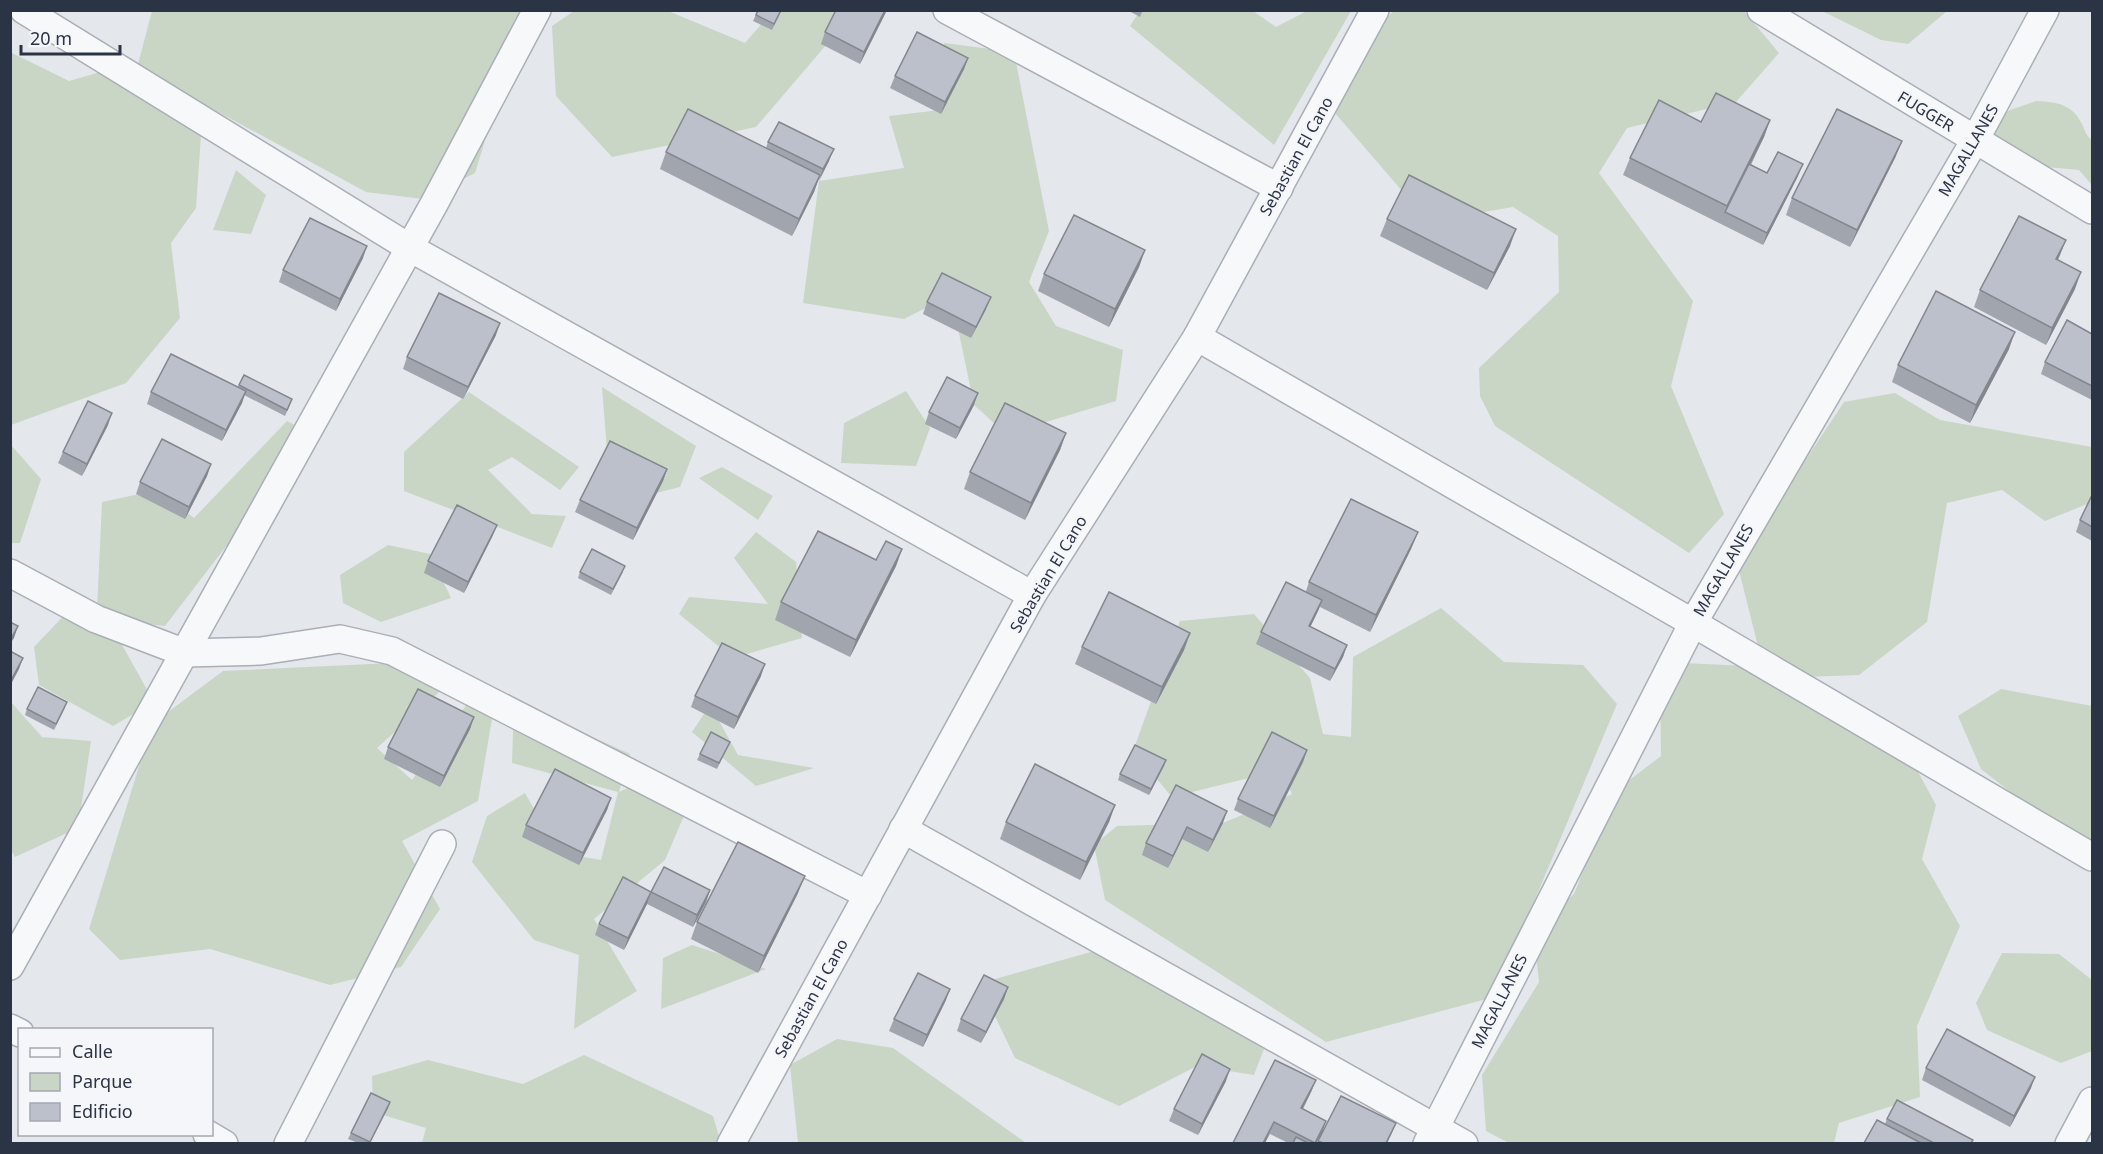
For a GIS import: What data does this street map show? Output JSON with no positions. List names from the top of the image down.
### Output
{
  "streets": {
    "street": ["FUGGER", "MAGALLANES", "Sebastian El Cano"]
  },
  "crossings": [
    ["FUGGER", "MAGALLANES"]
  ],
  "legend": ["Calle", "Parque", "Edificio"],
  "scale_bar": "20 m"
}
